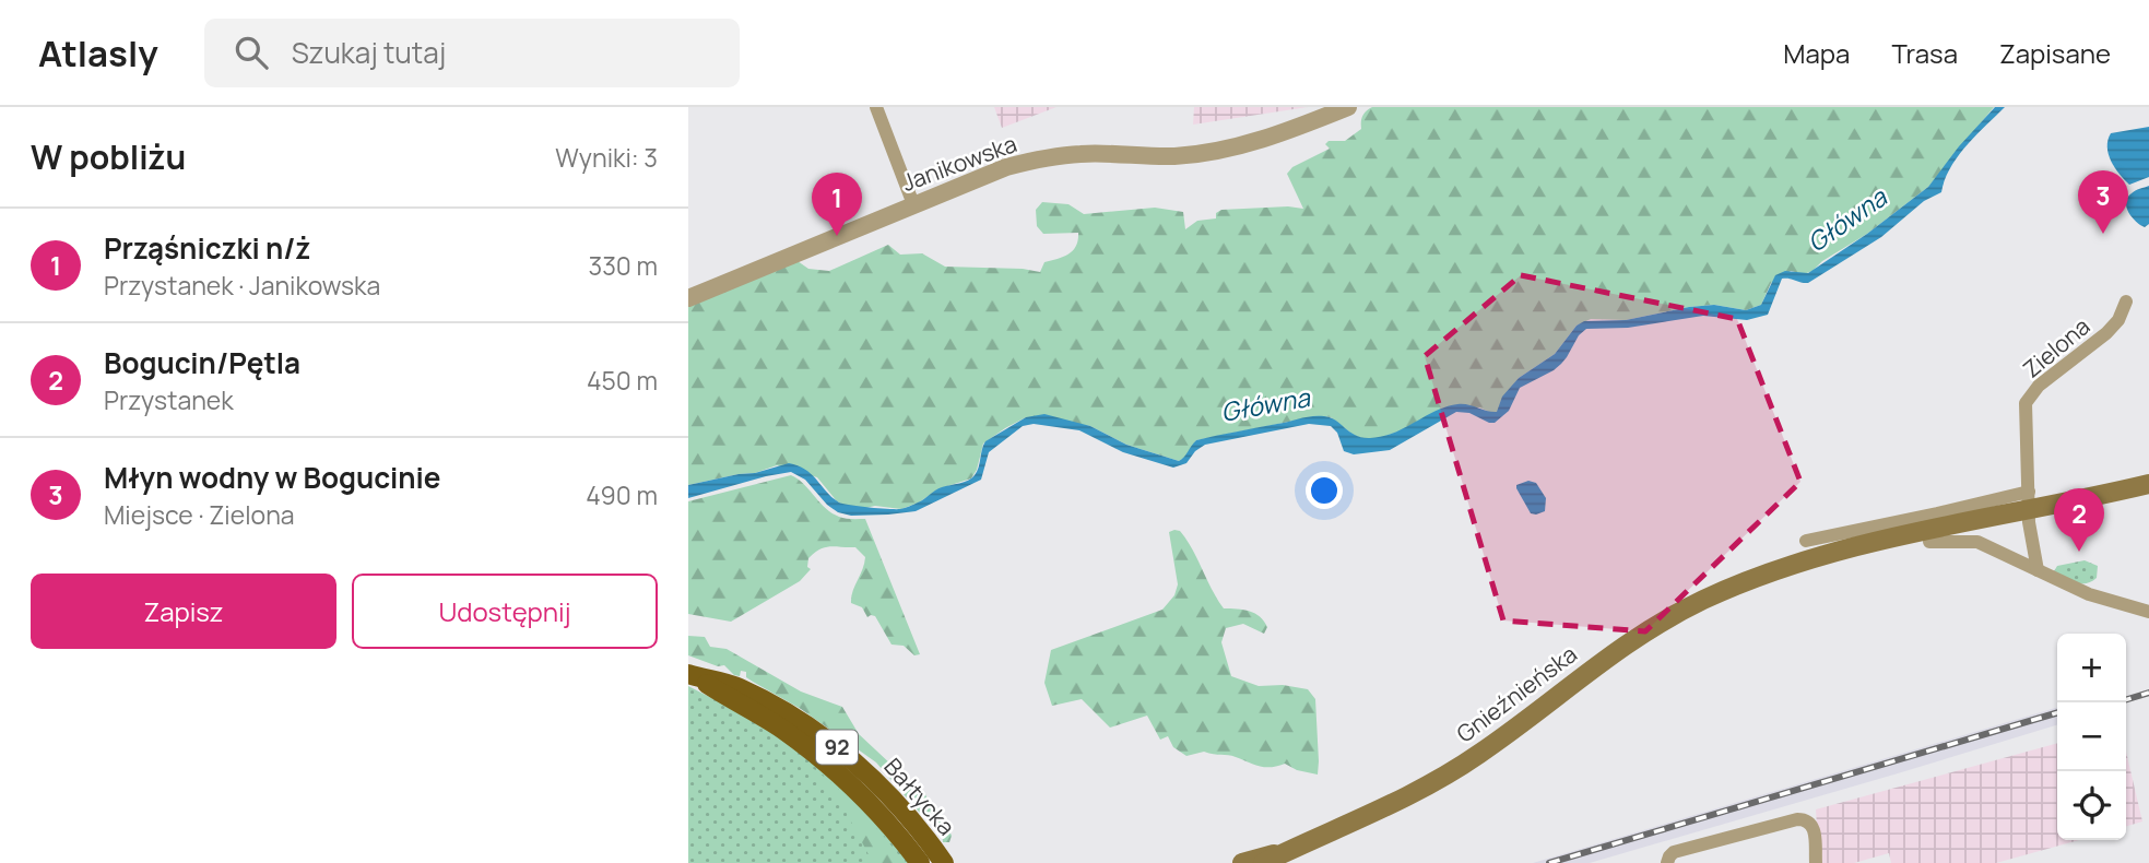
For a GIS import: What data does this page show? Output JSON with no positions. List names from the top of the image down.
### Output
{
  "streets": {
    "main road": ["Gnieźnieńska", "92", "Bałtycka"],
    "street": ["Janikowska", "Zielona"]
  },
  "crossings": [
    ["Zielona", "Gnieźnieńska"]
  ],
  "water": ["Główna"],
  "page": {
    "header": "Atlasly",
    "search": "Szukaj tutaj",
    "nav": ["Mapa", "Trasa", "Zapisane"],
    "heading": ["W pobliżu", "Wyniki: 3"],
    "pins": ["3", "1", "2"],
    "list": [
      {
        "mark": "1",
        "name": "Prząśniczki n/ż",
        "note": "Przystanek · Janikowska",
        "value": "330 m"
      },
      {
        "mark": "2",
        "name": "Bogucin/Pętla",
        "note": "Przystanek",
        "value": "450 m"
      },
      {
        "mark": "3",
        "name": "Młyn wodny w Bogucinie",
        "note": "Miejsce · Zielona",
        "value": "490 m"
      }
    ],
    "buttons": ["Zapisz", "Udostępnij"],
    "map_buttons": ["+", "−"]
  }
}
